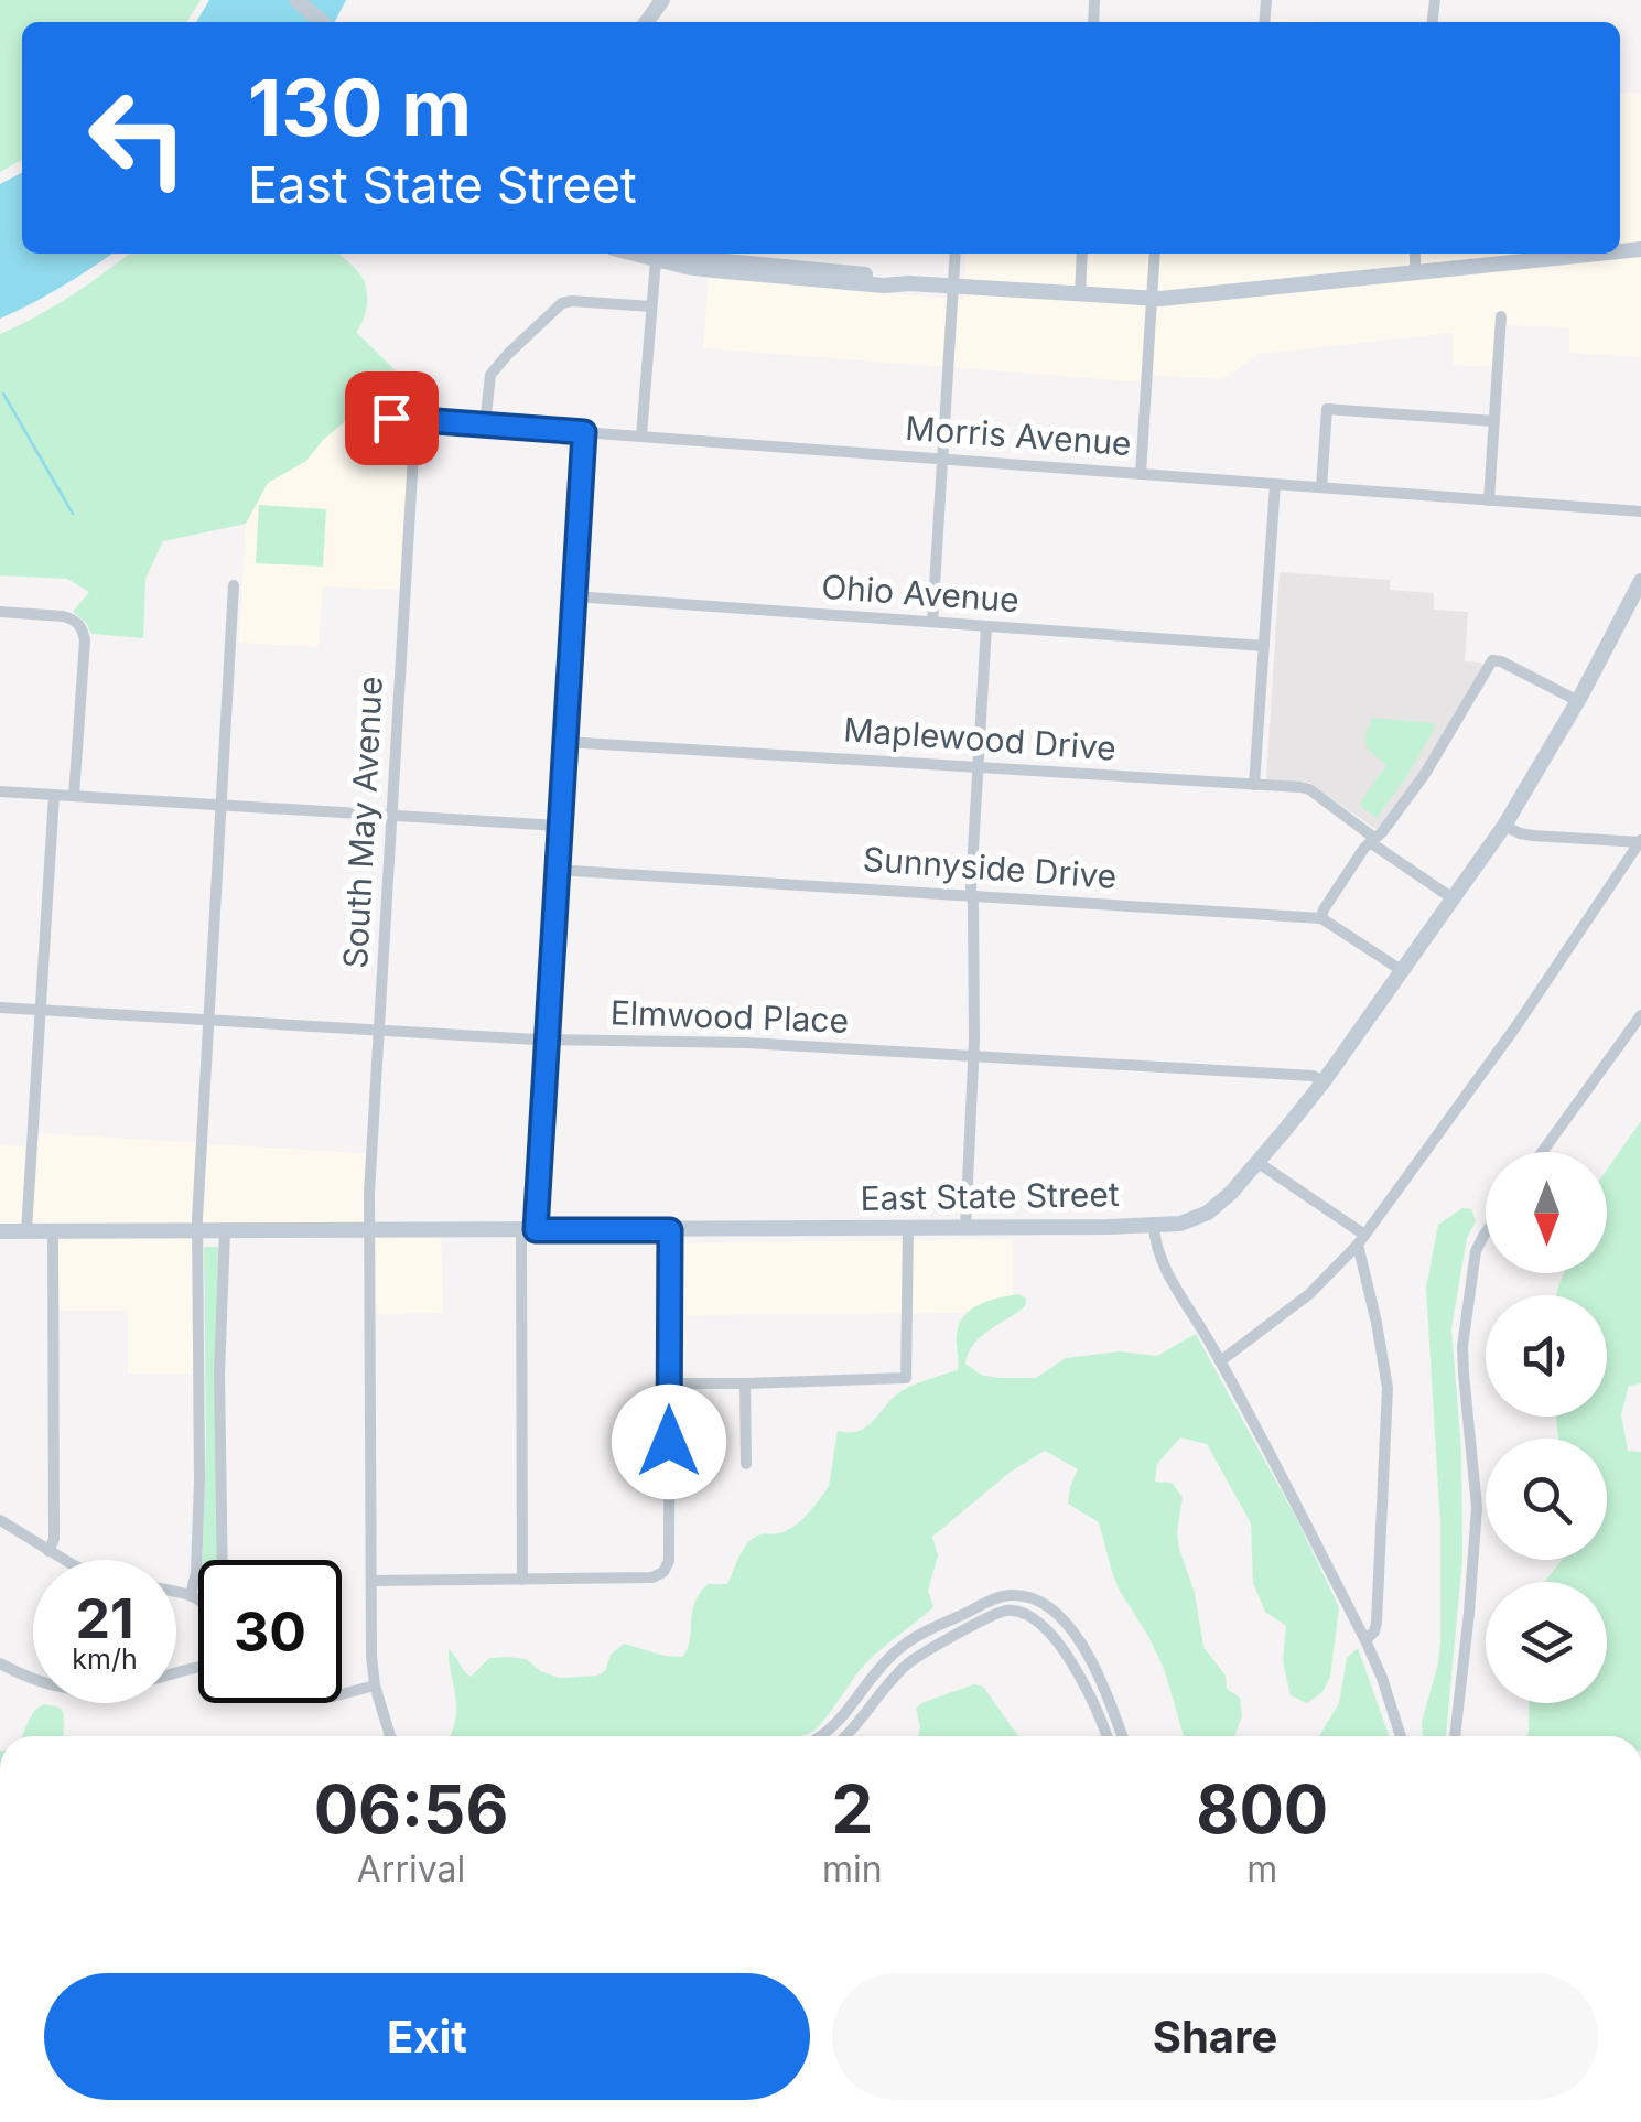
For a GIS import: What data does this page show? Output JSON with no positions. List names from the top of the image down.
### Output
{
  "streets": {
    "main road": ["East State Street"],
    "street": [
      "Morris Avenue",
      "Ohio Avenue",
      "Maplewood Drive",
      "South May Avenue",
      "Sunnyside Drive",
      "Elmwood Place"
    ]
  },
  "crossings": [
    ["Morris Avenue", "South May Avenue"],
    ["Maplewood Drive", "East State Street"],
    ["South May Avenue", "Elmwood Place"],
    ["South May Avenue", "East State Street"],
    ["Sunnyside Drive", "East State Street"],
    ["Elmwood Place", "East State Street"]
  ],
  "north": "bottom",
  "page": {
    "turn": ["130 m", "East State Street"],
    "speed": "21 km/h",
    "limit": "30",
    "eta": [
      "06:56",
      "Arrival",
      "2",
      "min",
      "800",
      "m"
    ],
    "buttons": ["Exit", "Share"]
  }
}
